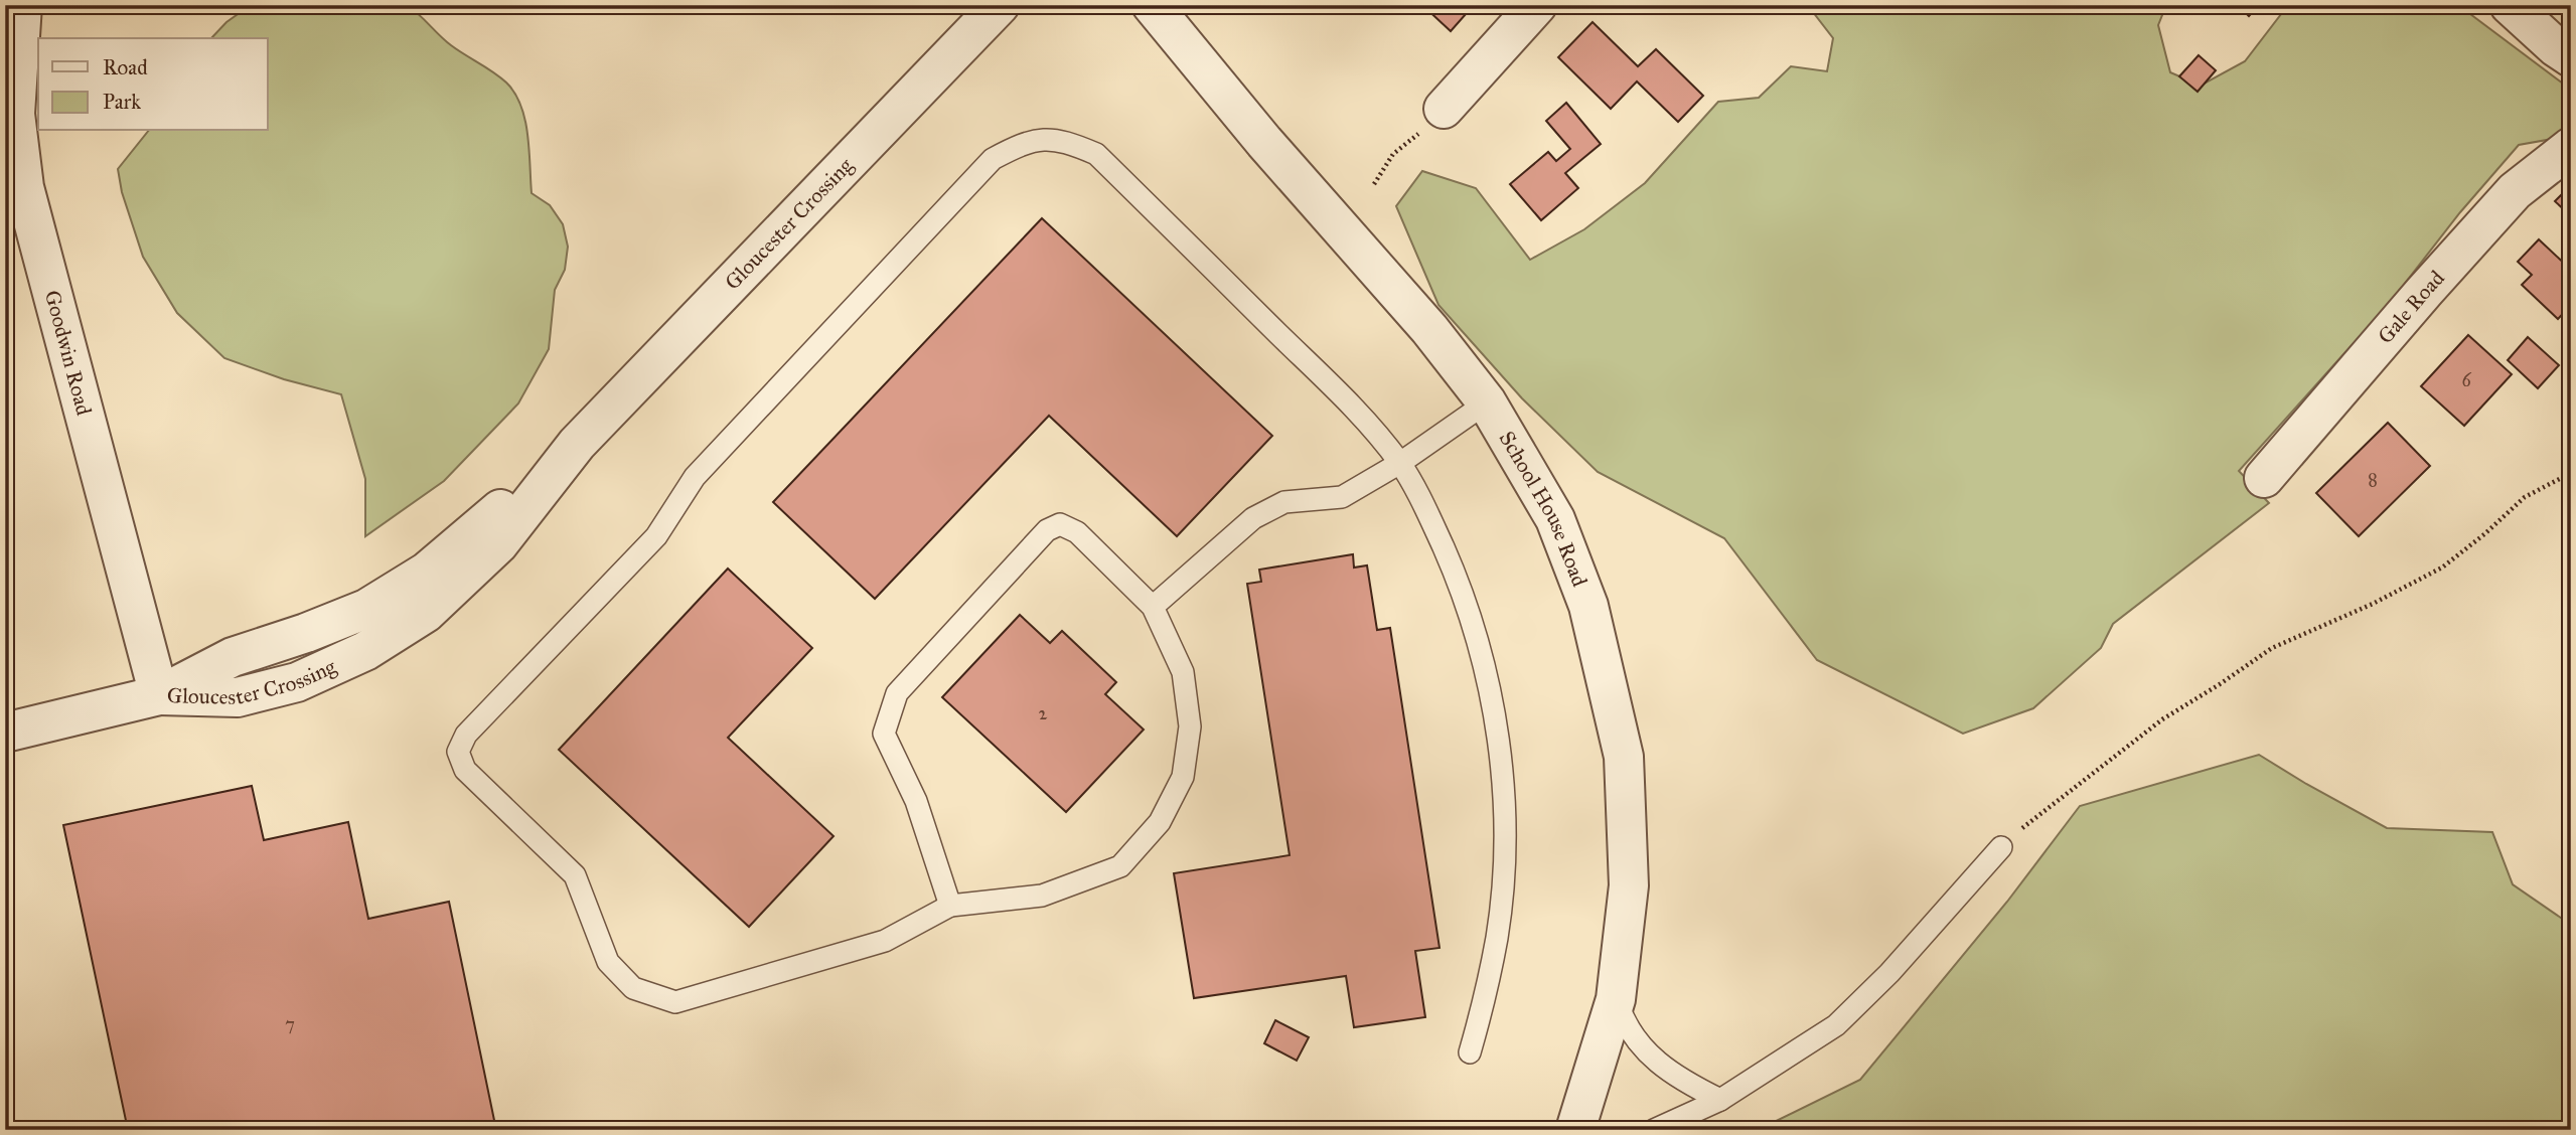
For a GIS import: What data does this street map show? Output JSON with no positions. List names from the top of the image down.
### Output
{
  "streets": {
    "street": [
      "Gloucester Crossing",
      "Gale Road",
      "Goodwin Road",
      "School House Road"
    ]
  },
  "crossings": [
    ["Gloucester Crossing", "Goodwin Road"]
  ],
  "house_numbers": [
    "6",
    "8",
    "2",
    "7"
  ],
  "legend": ["Road", "Park"]
}
